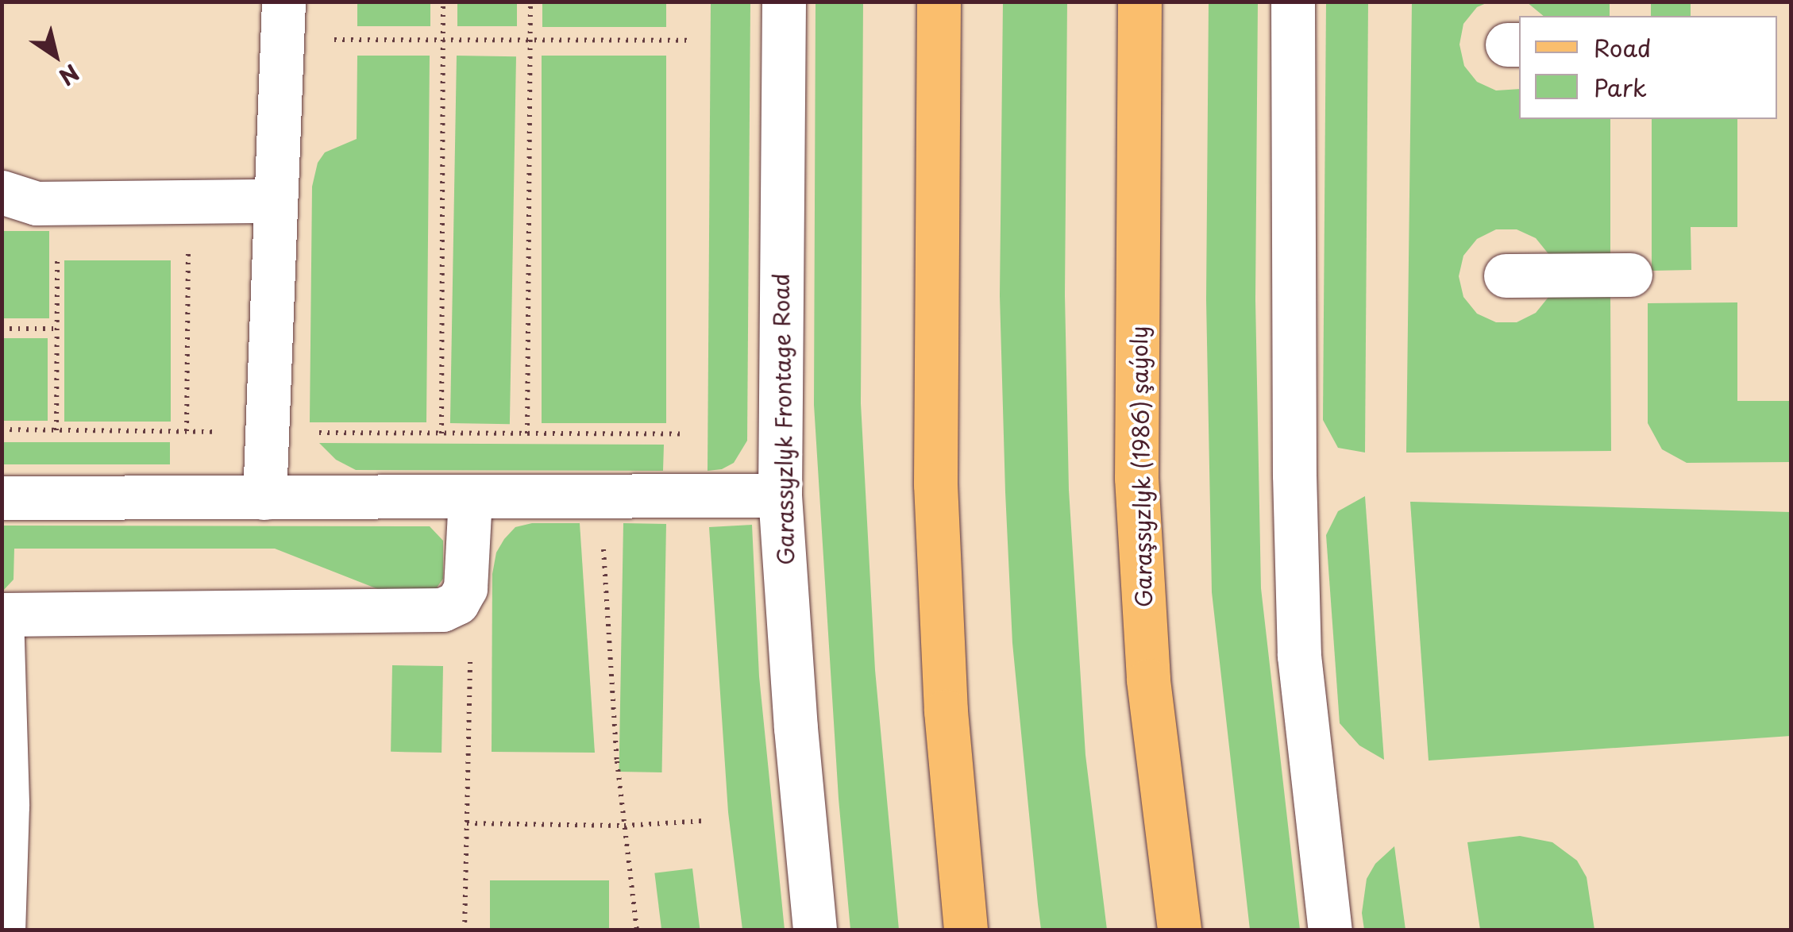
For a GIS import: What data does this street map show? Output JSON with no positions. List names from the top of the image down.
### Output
{
  "streets": {
    "main road": ["Garaşsyzlyk (1986) şaýoly"],
    "street": ["Garassyzlyk Frontage Road"]
  },
  "legend": ["Road", "Park"],
  "north": "bottom right"
}
